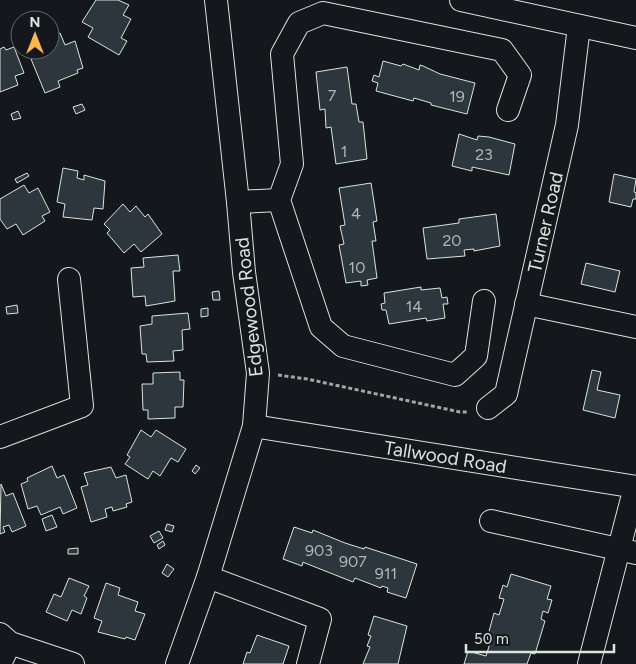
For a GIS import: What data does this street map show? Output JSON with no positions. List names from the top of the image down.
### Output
{
  "streets": {
    "street": ["Turner Road", "Edgewood Road", "Tallwood Road"]
  },
  "crossings": [
    ["Edgewood Road", "Tallwood Road"]
  ],
  "house_numbers": [
    "7",
    "19",
    "1",
    "23",
    "4",
    "20",
    "10",
    "14",
    "903",
    "907",
    "911"
  ],
  "scale_bar": "50 m",
  "north": "top"
}
